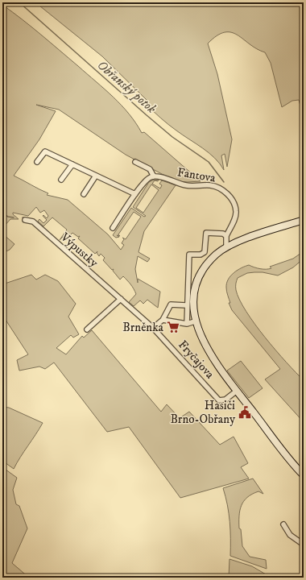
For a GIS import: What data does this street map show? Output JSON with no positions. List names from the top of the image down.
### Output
{
  "streets": {
    "main road": ["Fryčajova"],
    "street": ["Fantova", "Výpustky"]
  },
  "crossings": [
    ["Fantova", "Fryčajova"],
    ["Výpustky", "Fryčajova"]
  ],
  "water": ["Obřanský potok"],
  "places": {
    "supermarket": ["Brněnka"],
    "public building": ["Hasiči Brno-Obřany"]
  }
}
